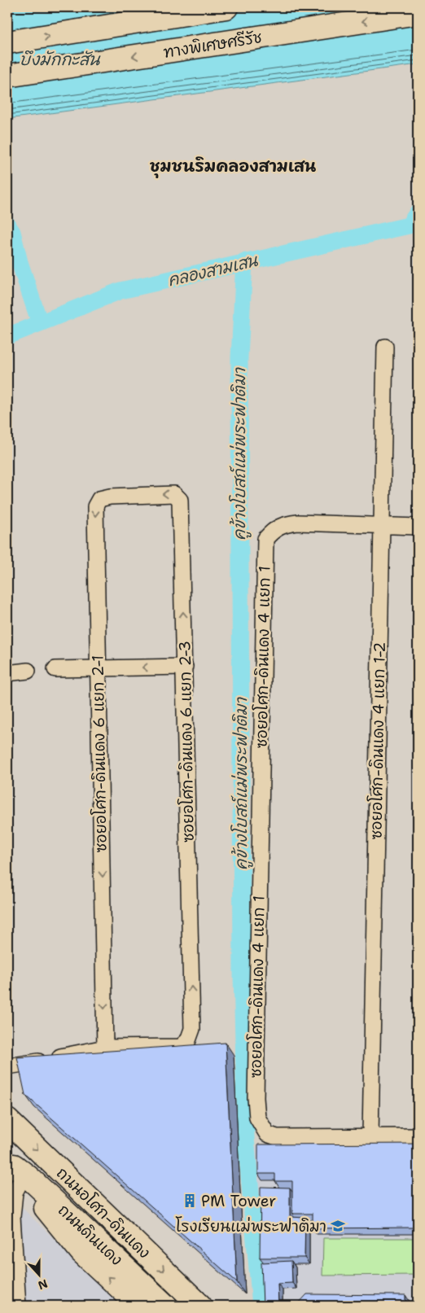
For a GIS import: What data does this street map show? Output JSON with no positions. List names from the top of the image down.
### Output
{
  "streets": {
    "main road": ["ทางพิเศษศรีรัช", "ถนนอโศก-ดินแดง", "ถนนดินแดง"],
    "street": [
      "ซอยอโศก-ดินแดง 4 แยก 1",
      "ซอยอโศก-ดินแดง 4 แยก 1-2",
      "ซอยอโศก-ดินแดง 6 แยก 2-3",
      "ซอยอโศก-ดินแดง 6 แยก 2-1"
    ]
  },
  "crossings": [
    ["ซอยอโศก-ดินแดง 4 แยก 1", "ซอยอโศก-ดินแดง 4 แยก 1-2"],
    ["ซอยอโศก-ดินแดง 6 แยก 2-3", "ซอยอโศก-ดินแดง 6 แยก 2-1"]
  ],
  "one_way": ["ซอยอโศก-ดินแดง 6 แยก 2-3", "ซอยอโศก-ดินแดง 6 แยก 2-1"],
  "districts": ["ชุมชนริมคลองสามเสน"],
  "water": ["บึงมักกะสัน", "คลองสามเสน", "คูข้างโบสถ์แม่พระฟาติมา"],
  "places": {
    "building": ["PM Tower"],
    "school or university": ["โรงเรียนแม่พระฟาติมา"]
  },
  "north": "bottom"
}
